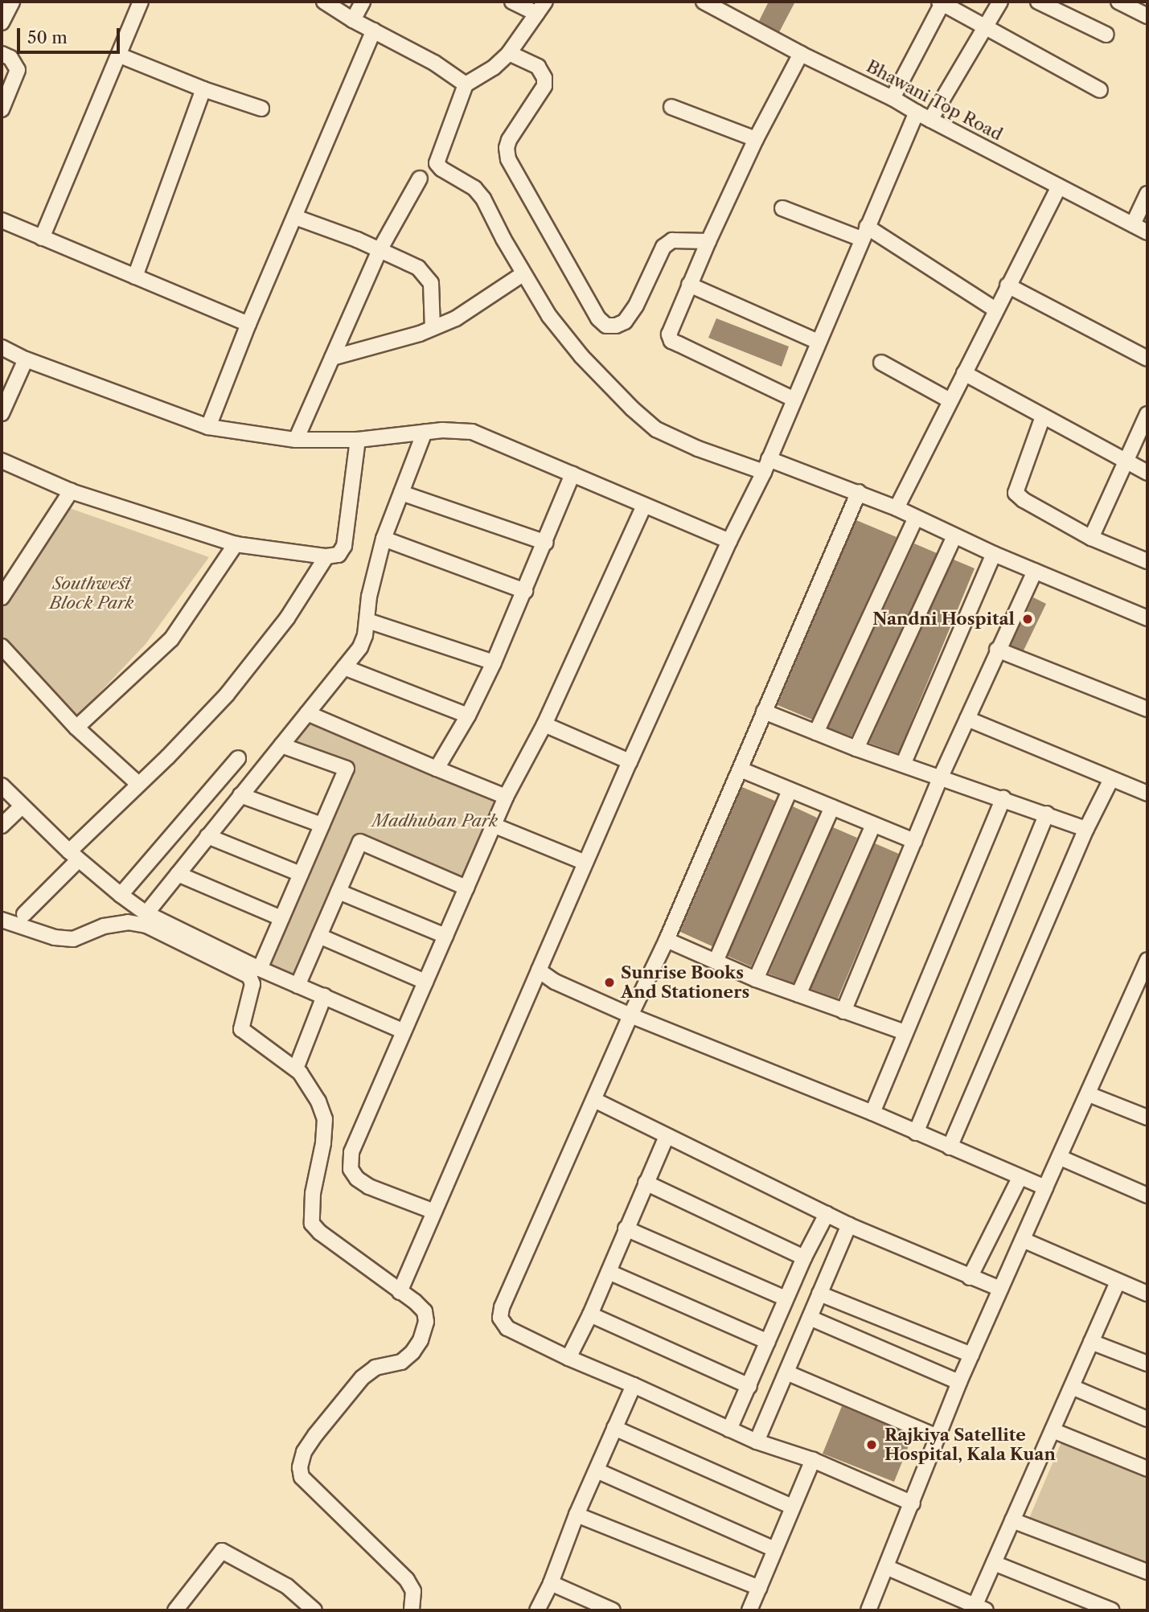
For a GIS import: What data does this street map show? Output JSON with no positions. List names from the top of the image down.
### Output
{
  "streets": {
    "street": ["Bhawani Top Road"]
  },
  "parks": ["Southwest Block Park", "Madhuban Park"],
  "places": ["Nandni Hospital", "Sunrise Books And Stationers", "Rajkiya Satellite Hospital, Kala Kuan"],
  "scale_bar": "50 m"
}
